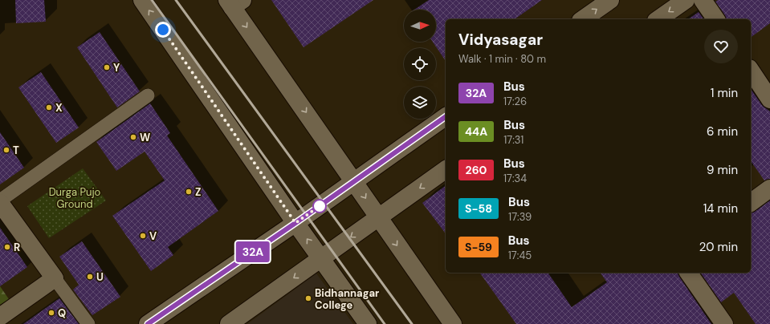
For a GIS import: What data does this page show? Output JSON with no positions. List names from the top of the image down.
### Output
{
  "parks": ["Durga Pujo Ground"],
  "places": [
    "Y",
    "X",
    "W",
    "T",
    "Z",
    "V",
    "R",
    "U",
    "Bidhannagar College",
    "Q"
  ],
  "lines": ["bus line 32A"],
  "north": "right",
  "page": {
    "on_map": "32A",
    "heading": ["Vidyasagar", "Walk · 1 min · 80 m"],
    "list": [
      {
        "mark": "32A",
        "name": "Bus",
        "note": "17:26",
        "value": "1 min"
      },
      {
        "mark": "44A",
        "name": "Bus",
        "note": "17:31",
        "value": "6 min"
      },
      {
        "mark": "260",
        "name": "Bus",
        "note": "17:34",
        "value": "9 min"
      },
      {
        "mark": "S-58",
        "name": "Bus",
        "note": "17:39",
        "value": "14 min"
      },
      {
        "mark": "S-59",
        "name": "Bus",
        "note": "17:45",
        "value": "20 min"
      }
    ]
  }
}
